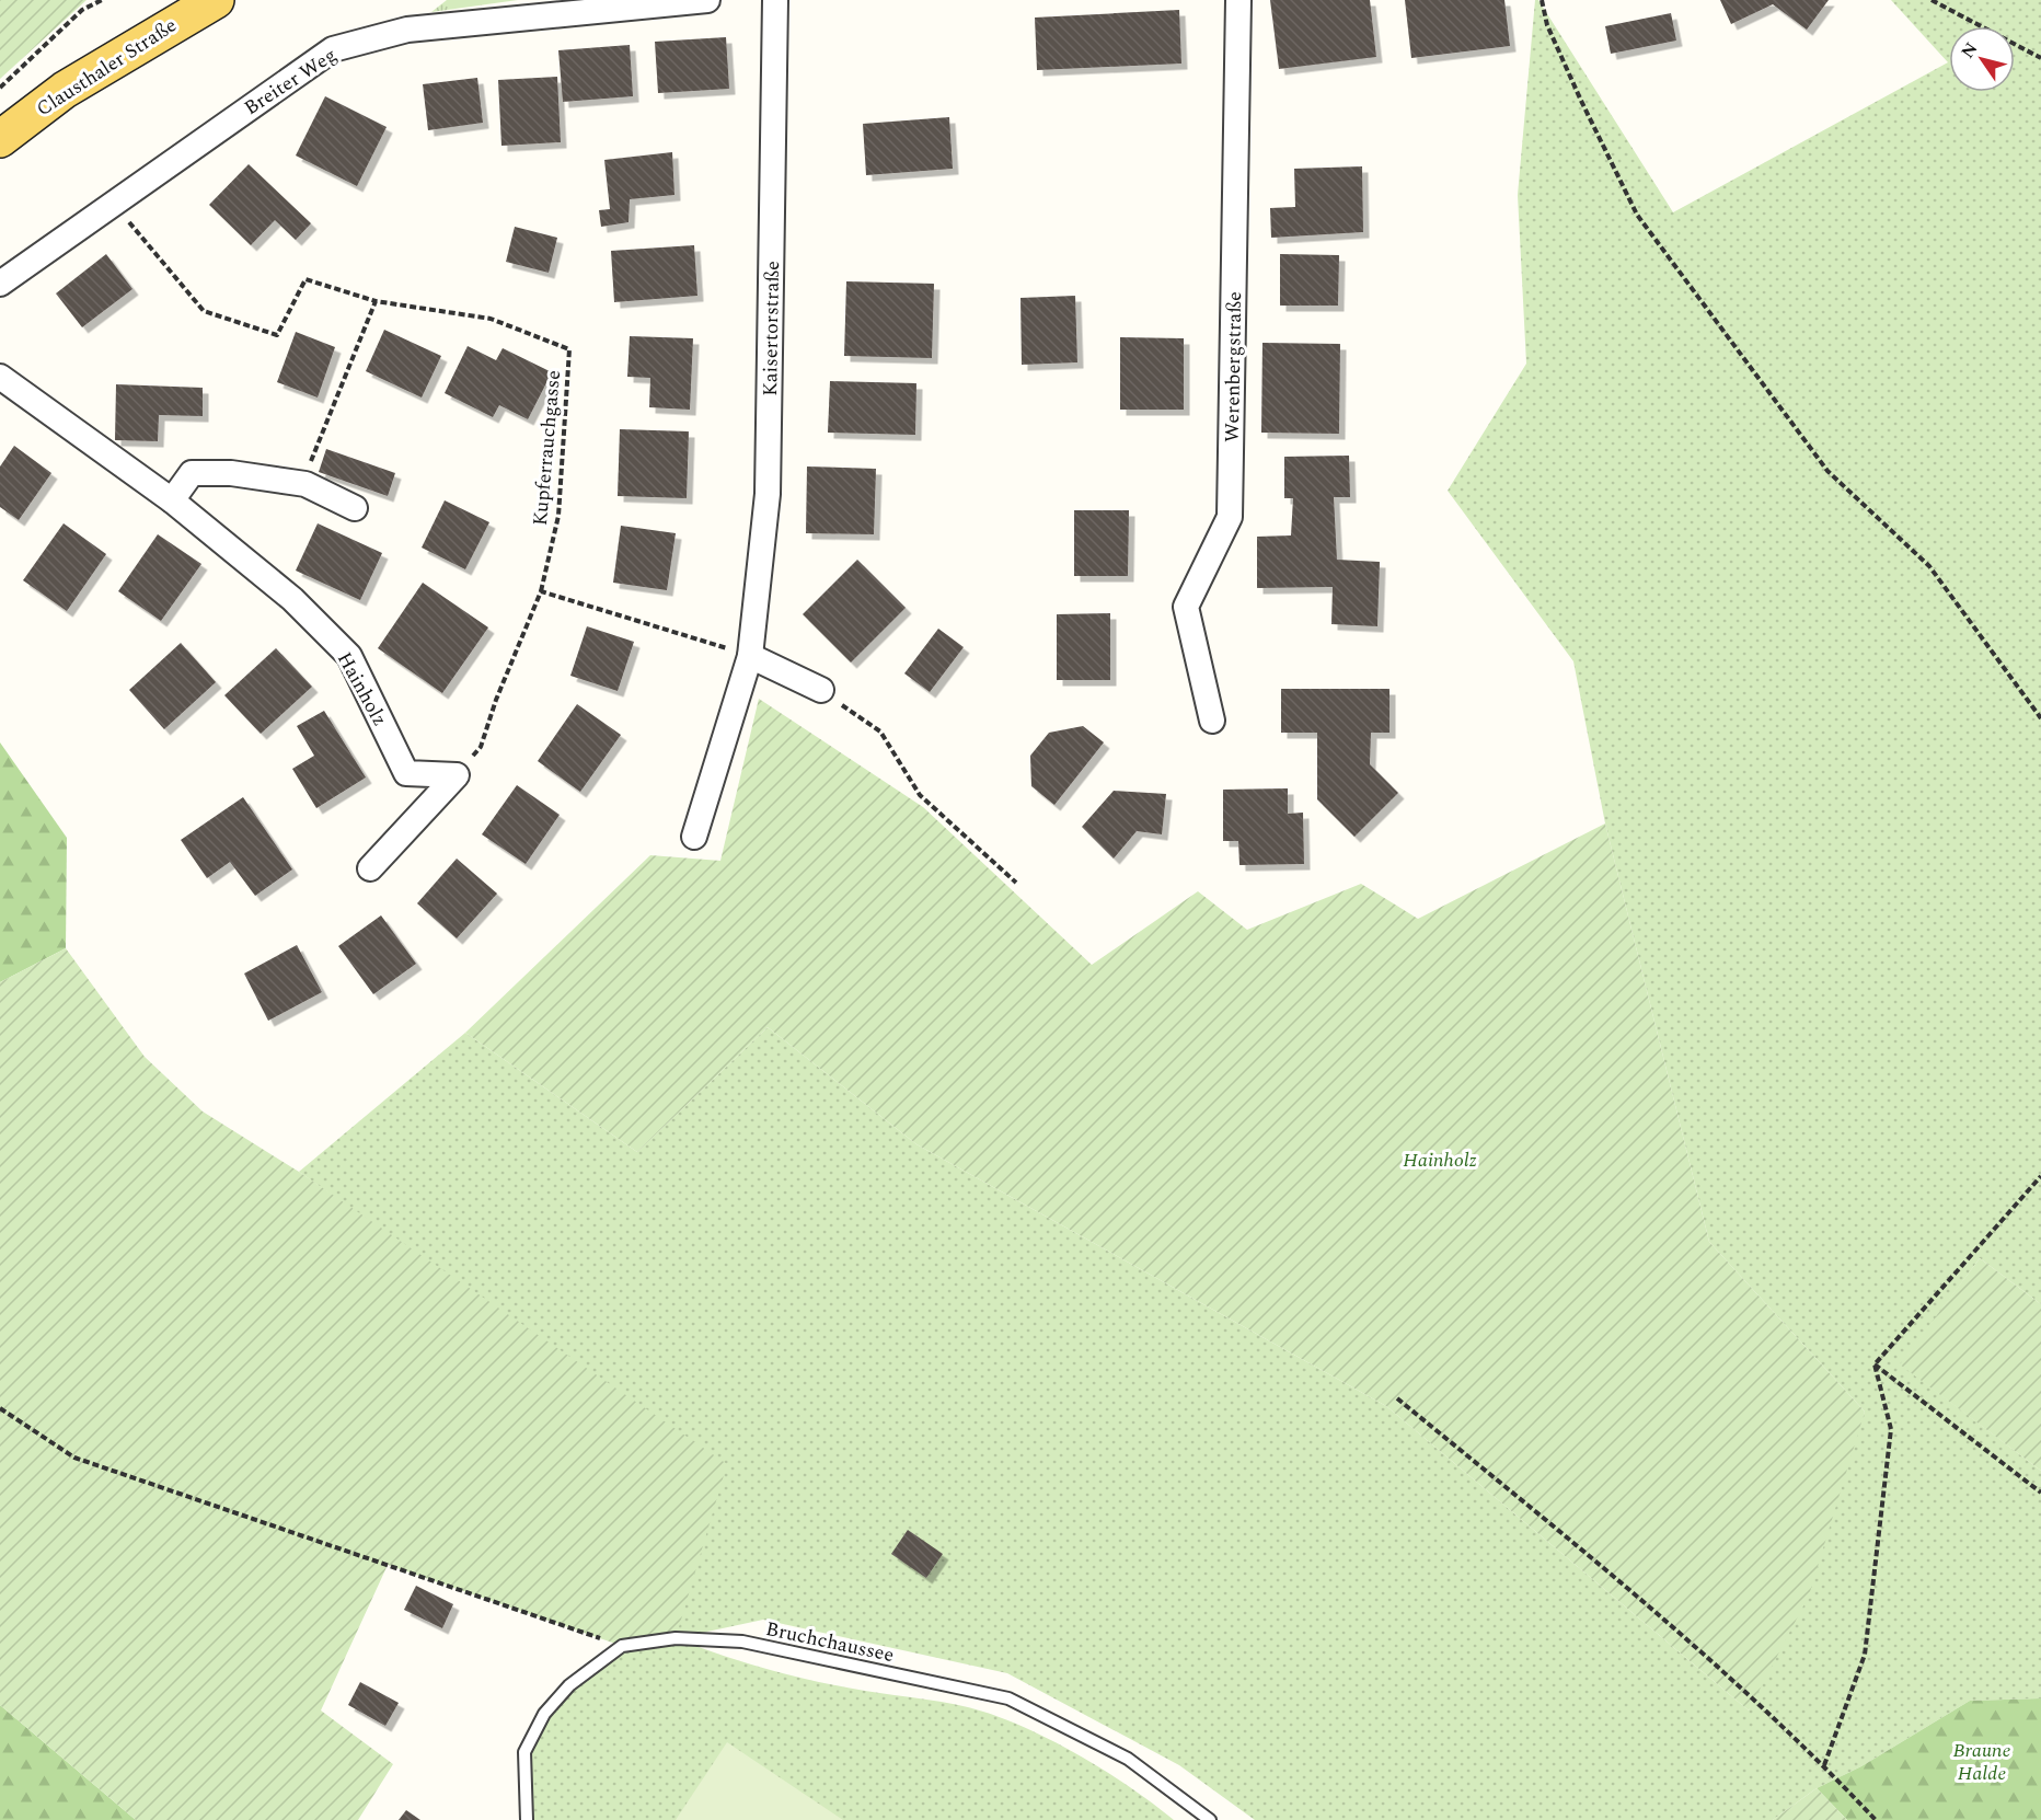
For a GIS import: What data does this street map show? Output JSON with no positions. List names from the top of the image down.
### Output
{
  "streets": {
    "main road": ["Clausthaler Straße"],
    "street": [
      "Breiter Weg",
      "Kaisertorstraße",
      "Werenbergstraße",
      "Hainholz"
    ],
    "lane": ["Bruchchaussee"],
    "path": ["Kupferrauchgasse"]
  },
  "crossings": [
    ["Breiter Weg", "Kupferrauchgasse"]
  ],
  "parks": ["Hainholz", "Braune Halde"],
  "north": "top left"
}
